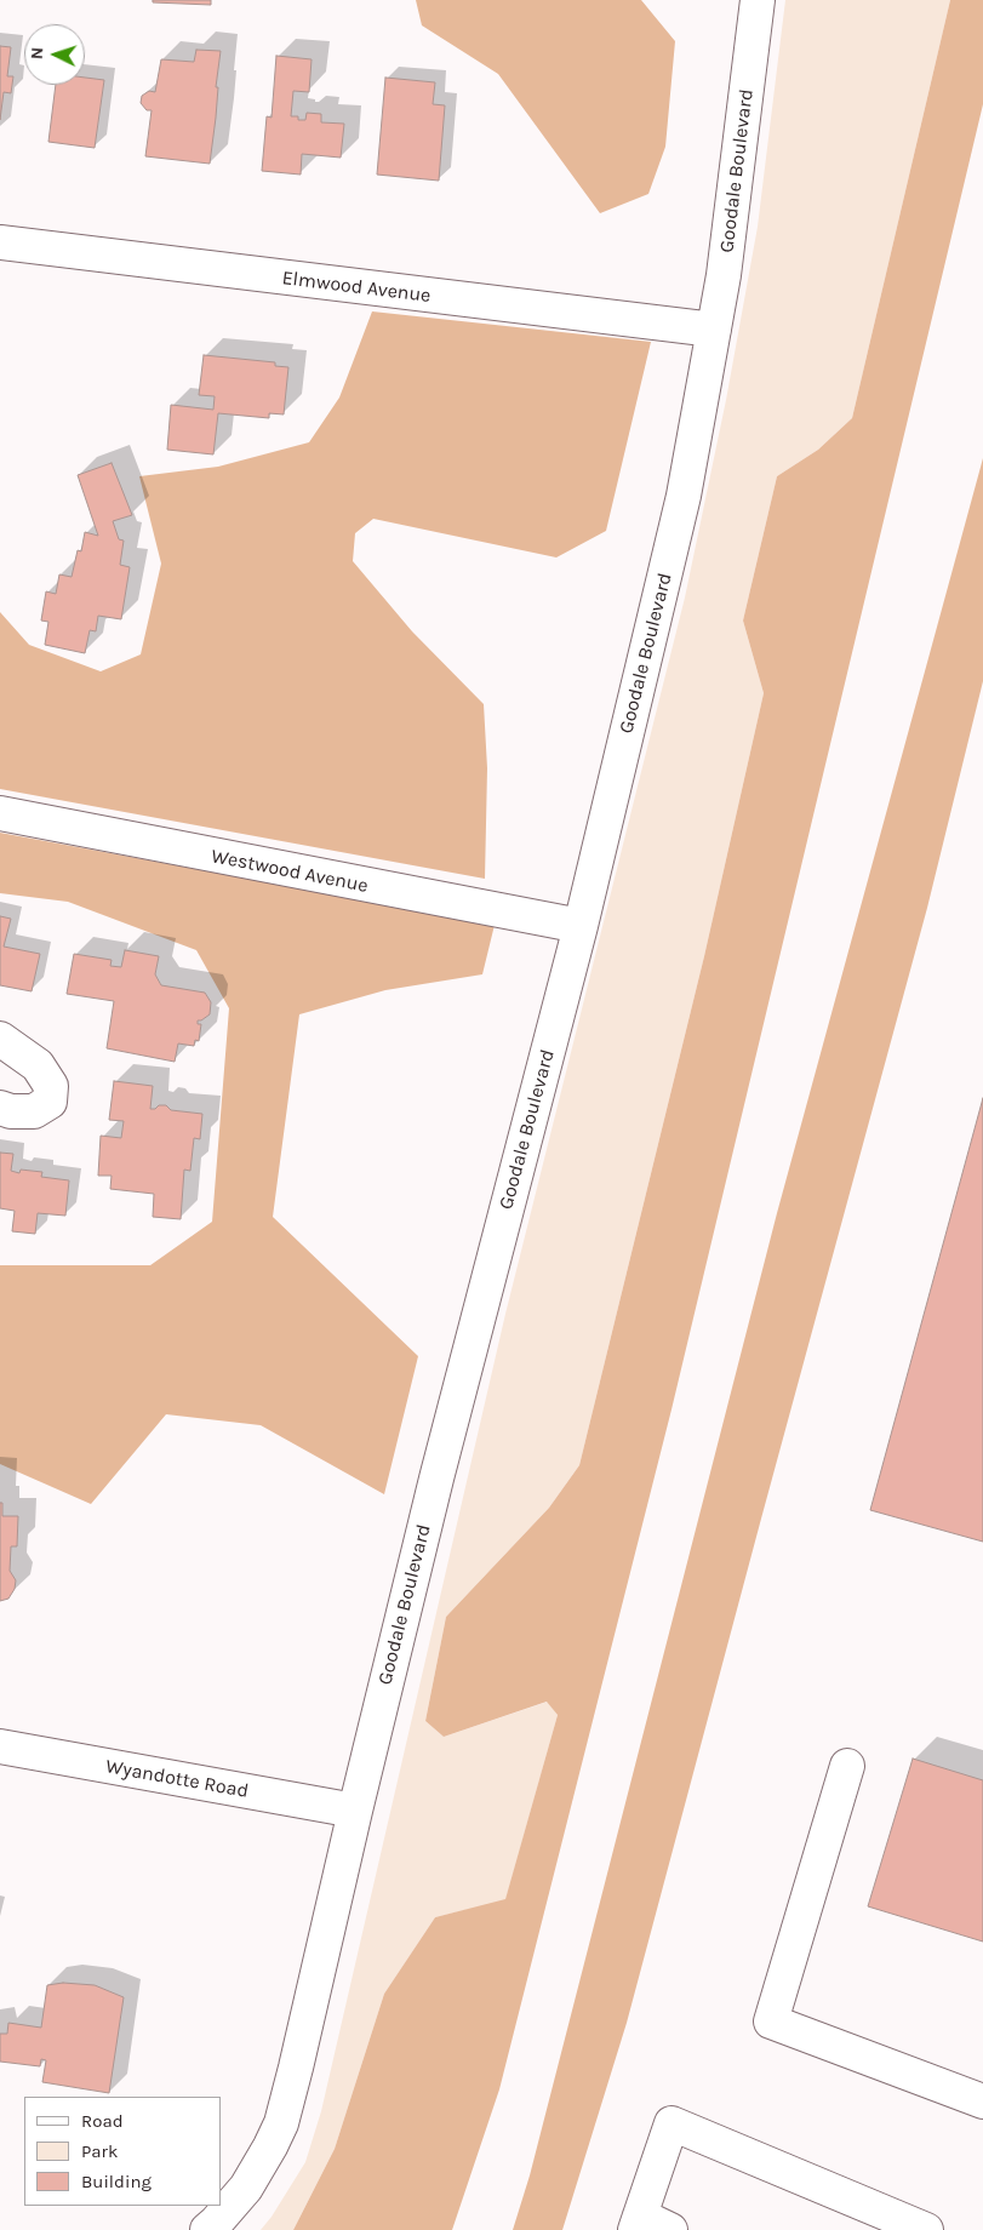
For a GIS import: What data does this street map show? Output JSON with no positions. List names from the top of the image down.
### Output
{
  "streets": {
    "street": [
      "Goodale Boulevard",
      "Elmwood Avenue",
      "Westwood Avenue",
      "Wyandotte Road"
    ]
  },
  "crossings": [
    ["Goodale Boulevard", "Elmwood Avenue"],
    ["Goodale Boulevard", "Westwood Avenue"],
    ["Goodale Boulevard", "Wyandotte Road"]
  ],
  "legend": ["Road", "Park", "Building"],
  "north": "left"
}
